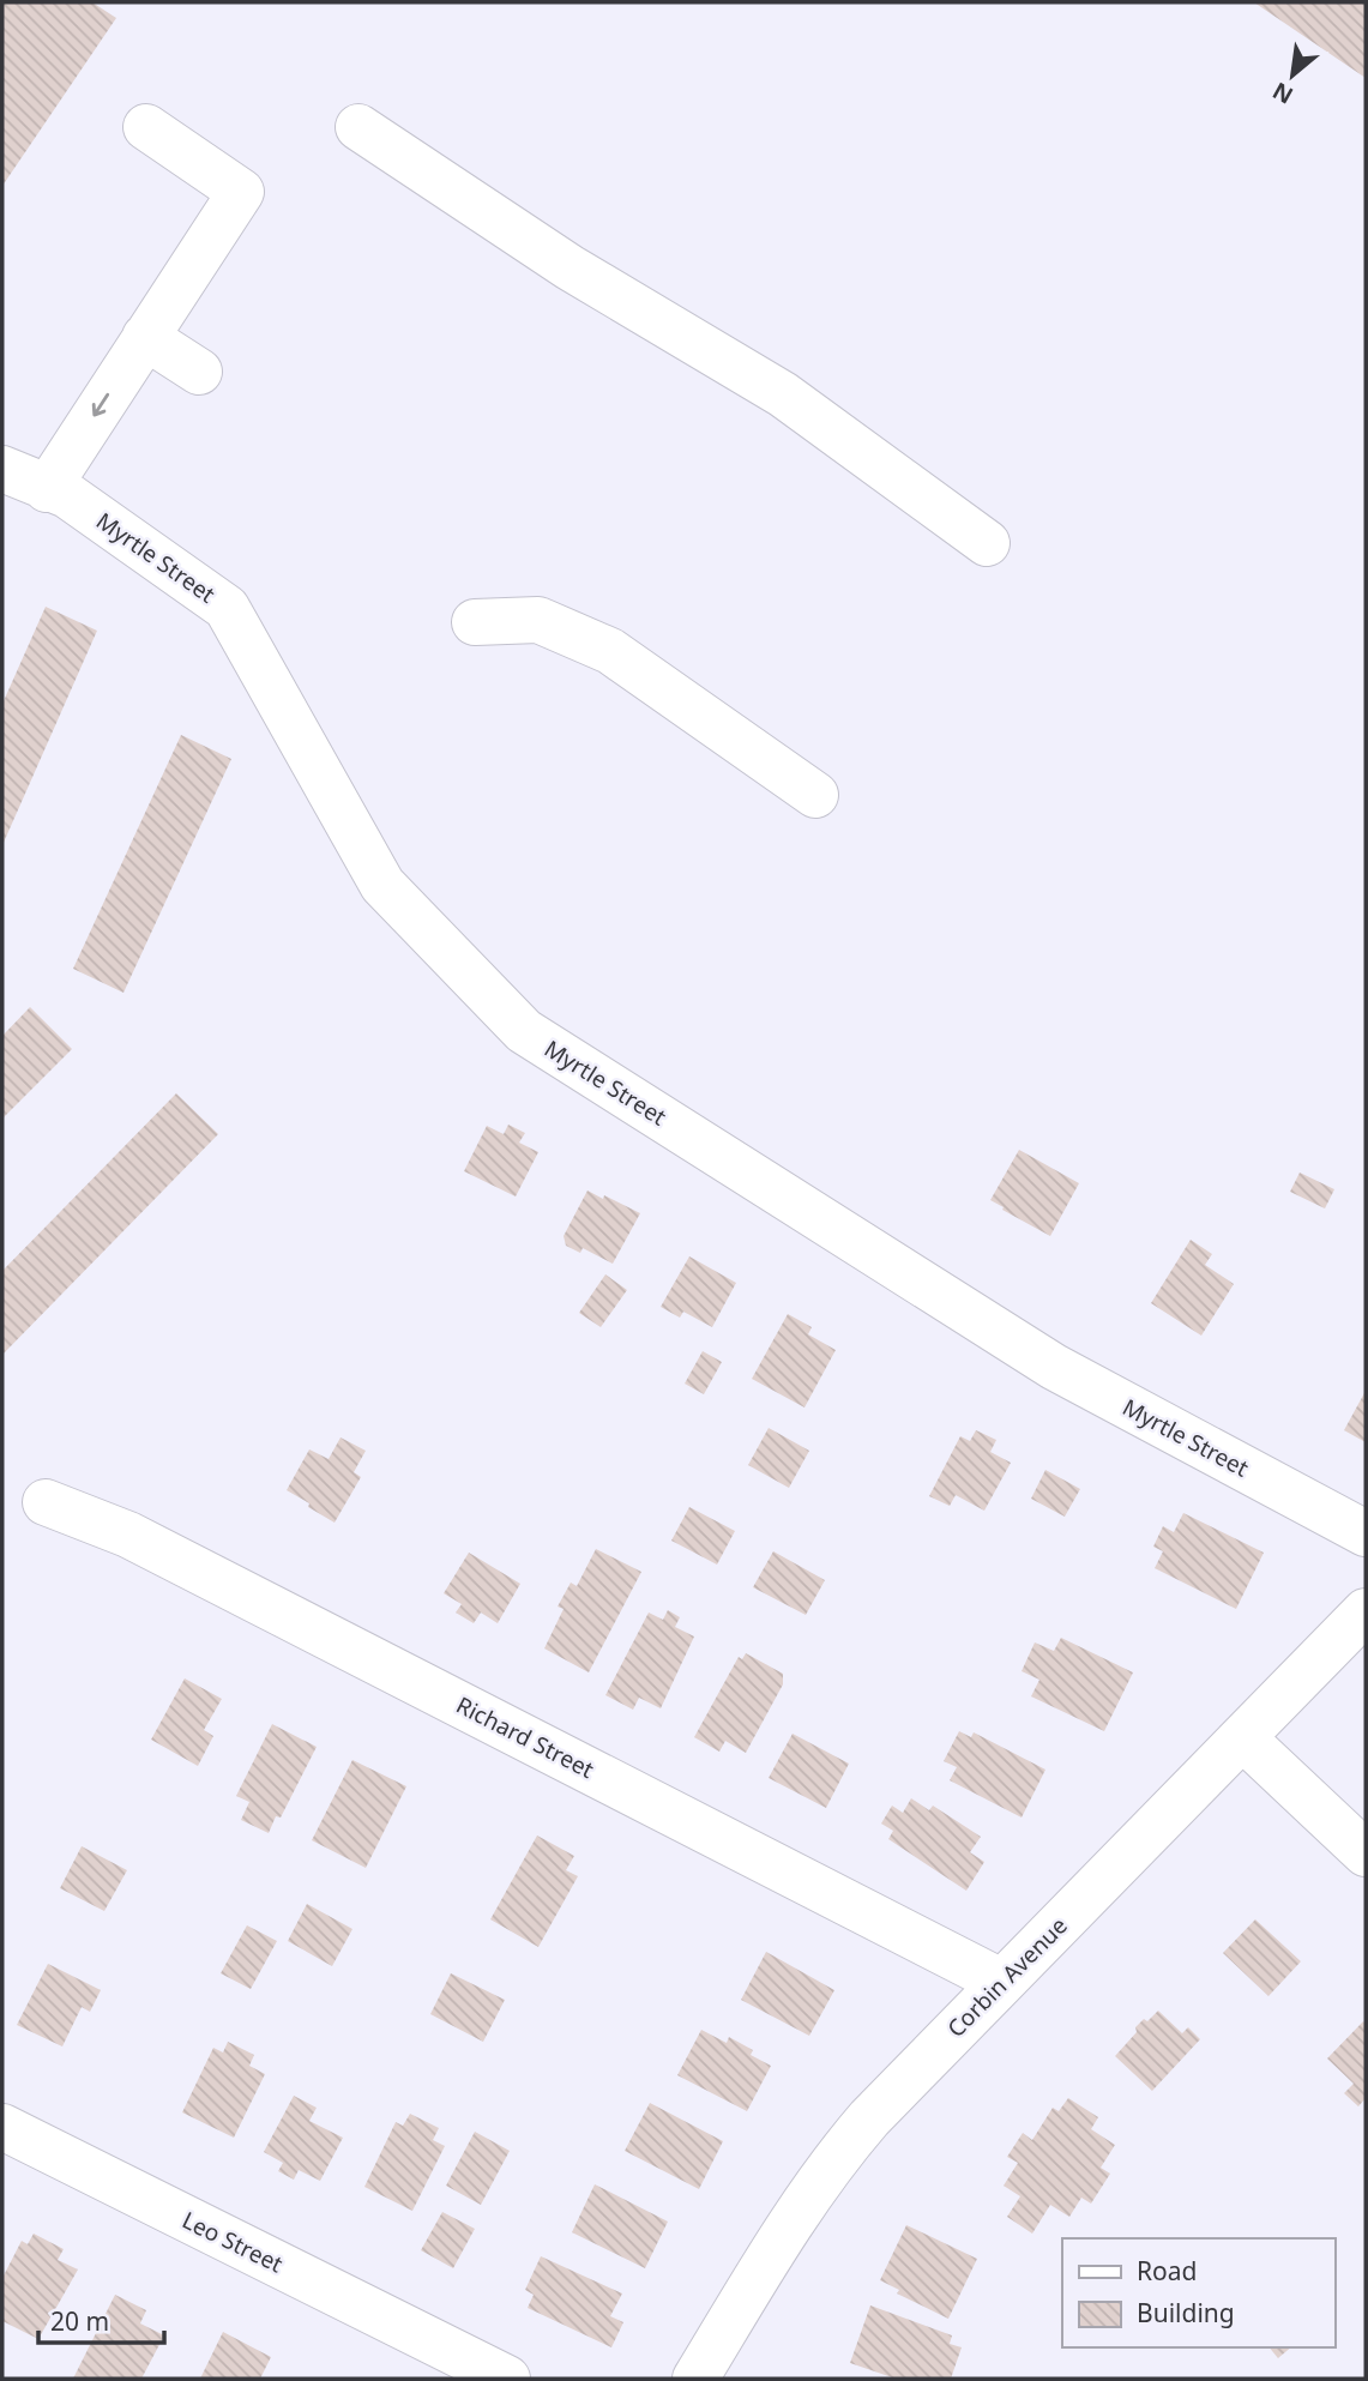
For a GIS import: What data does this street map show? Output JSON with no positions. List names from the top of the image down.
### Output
{
  "streets": {
    "street": [
      "Myrtle Street",
      "Richard Street",
      "Corbin Avenue",
      "Leo Street"
    ]
  },
  "crossings": [
    ["Richard Street", "Corbin Avenue"]
  ],
  "legend": ["Road", "Building"],
  "scale_bar": "20 m",
  "north": "bottom left"
}
